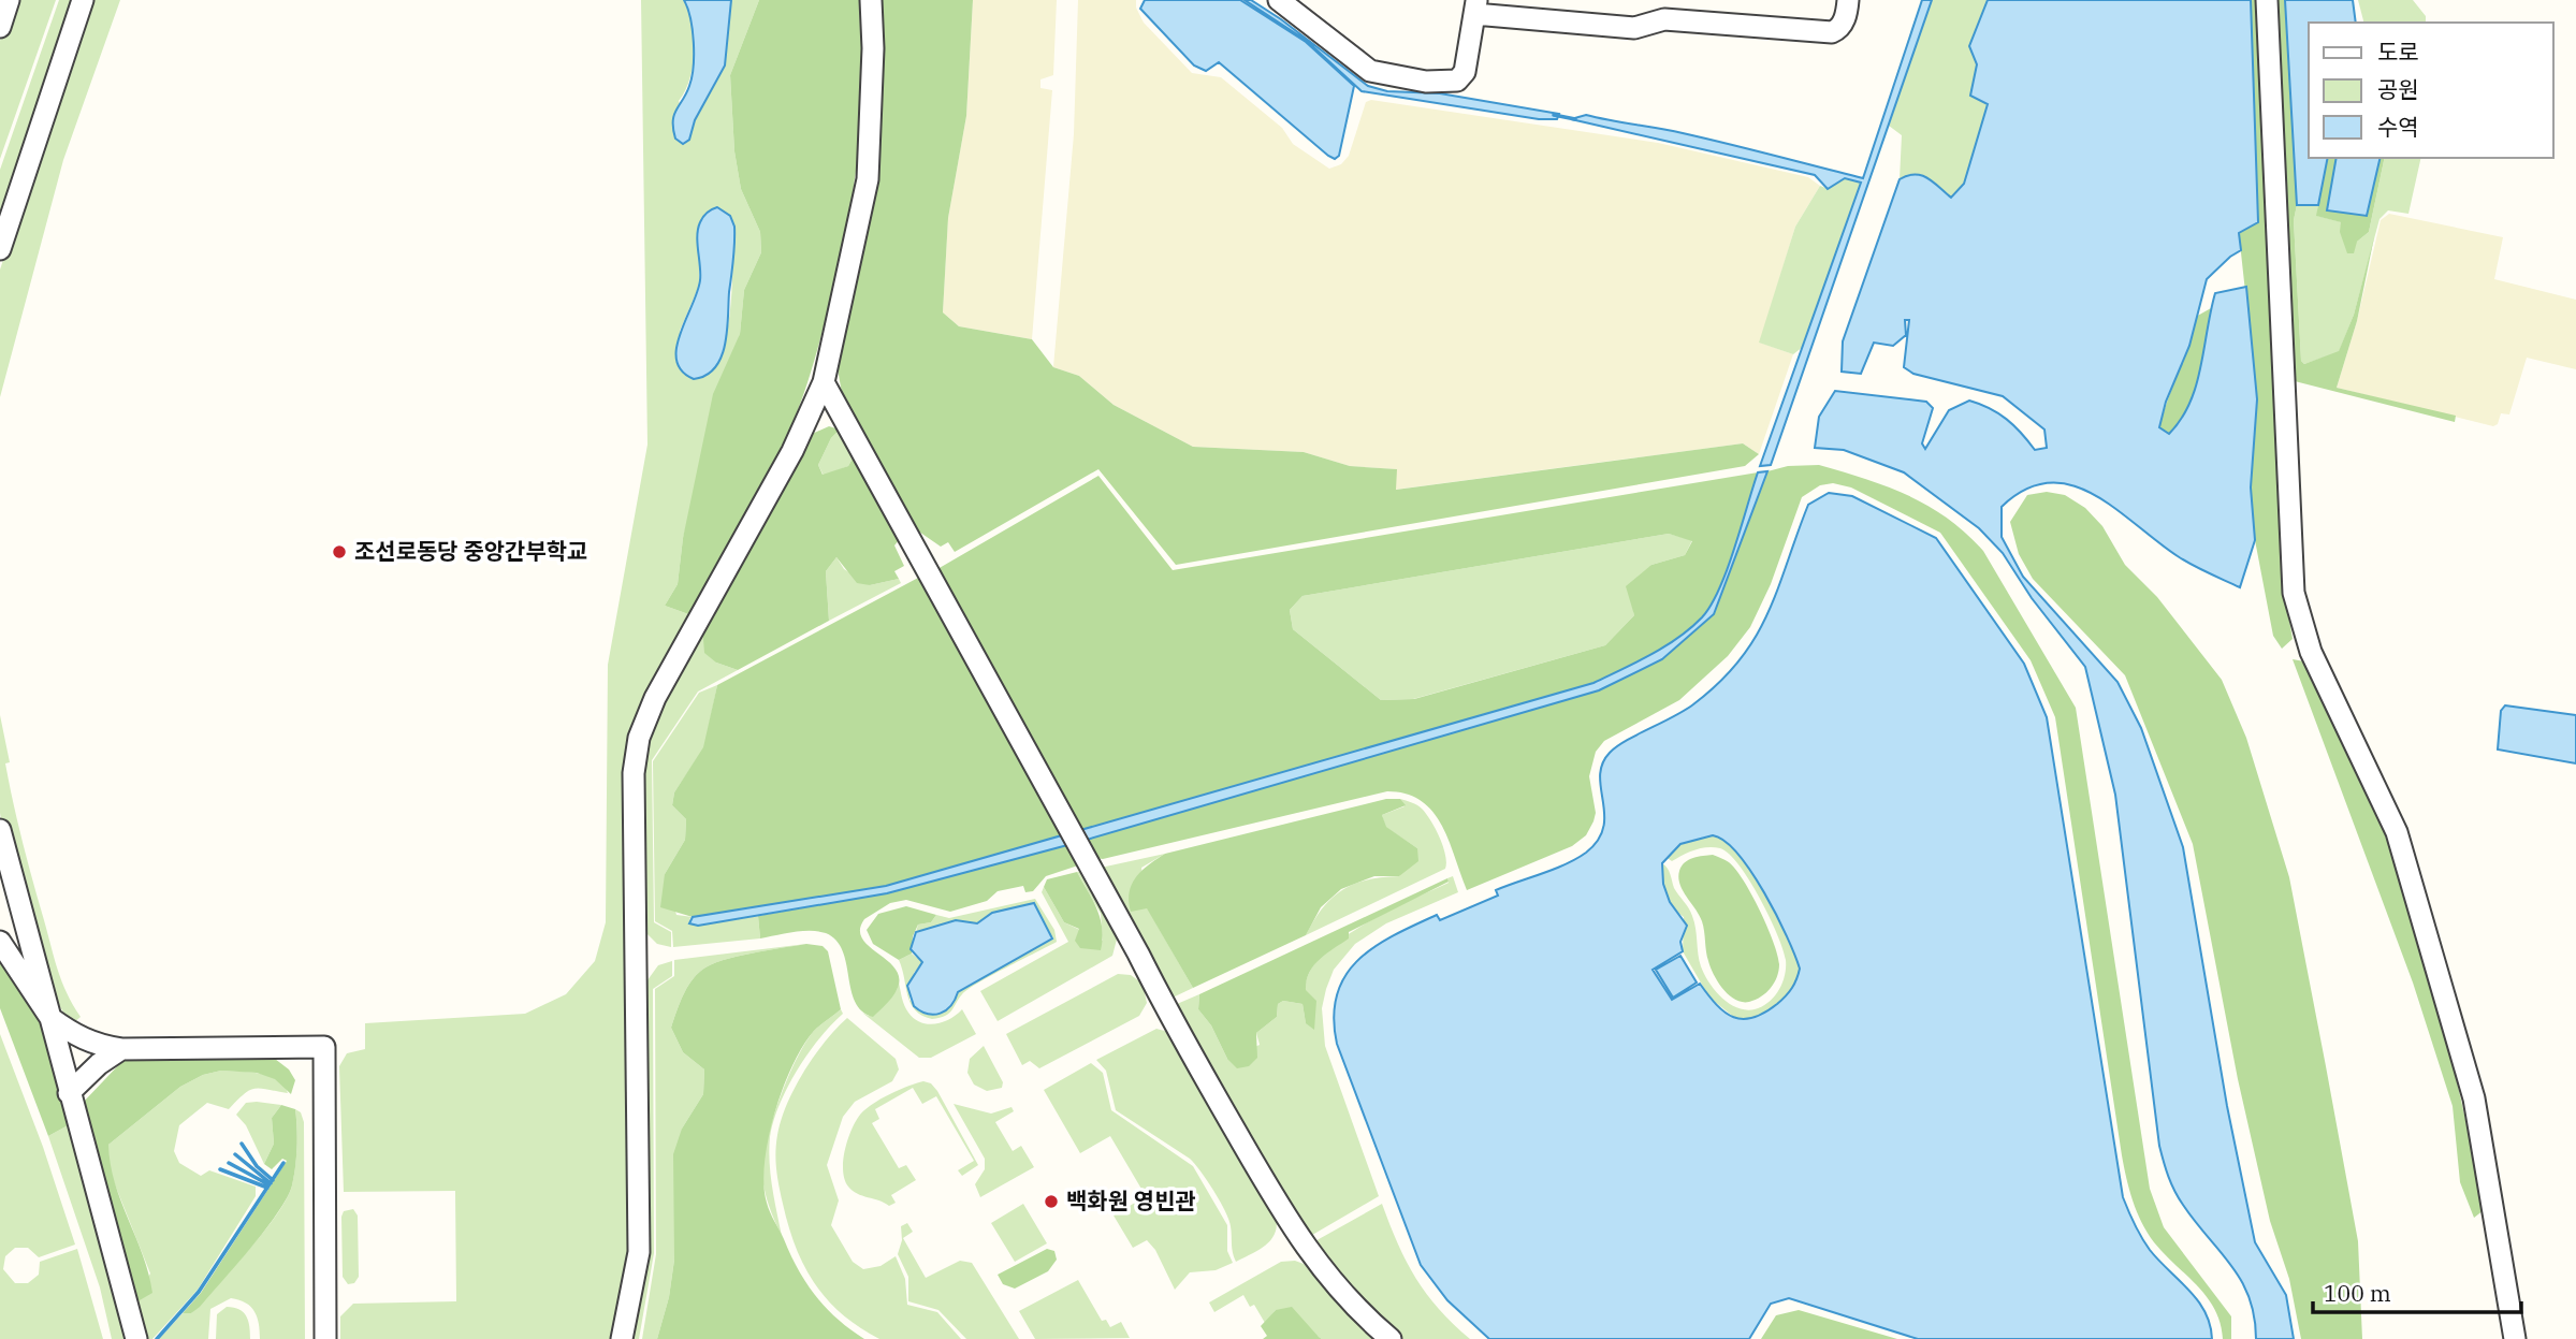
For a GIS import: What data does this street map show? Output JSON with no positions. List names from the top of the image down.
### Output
{
  "places": ["조선로동당 중앙간부학교", "백화원 영빈관"],
  "legend": ["도로", "공원", "수역"],
  "scale_bar": "100 m"
}
